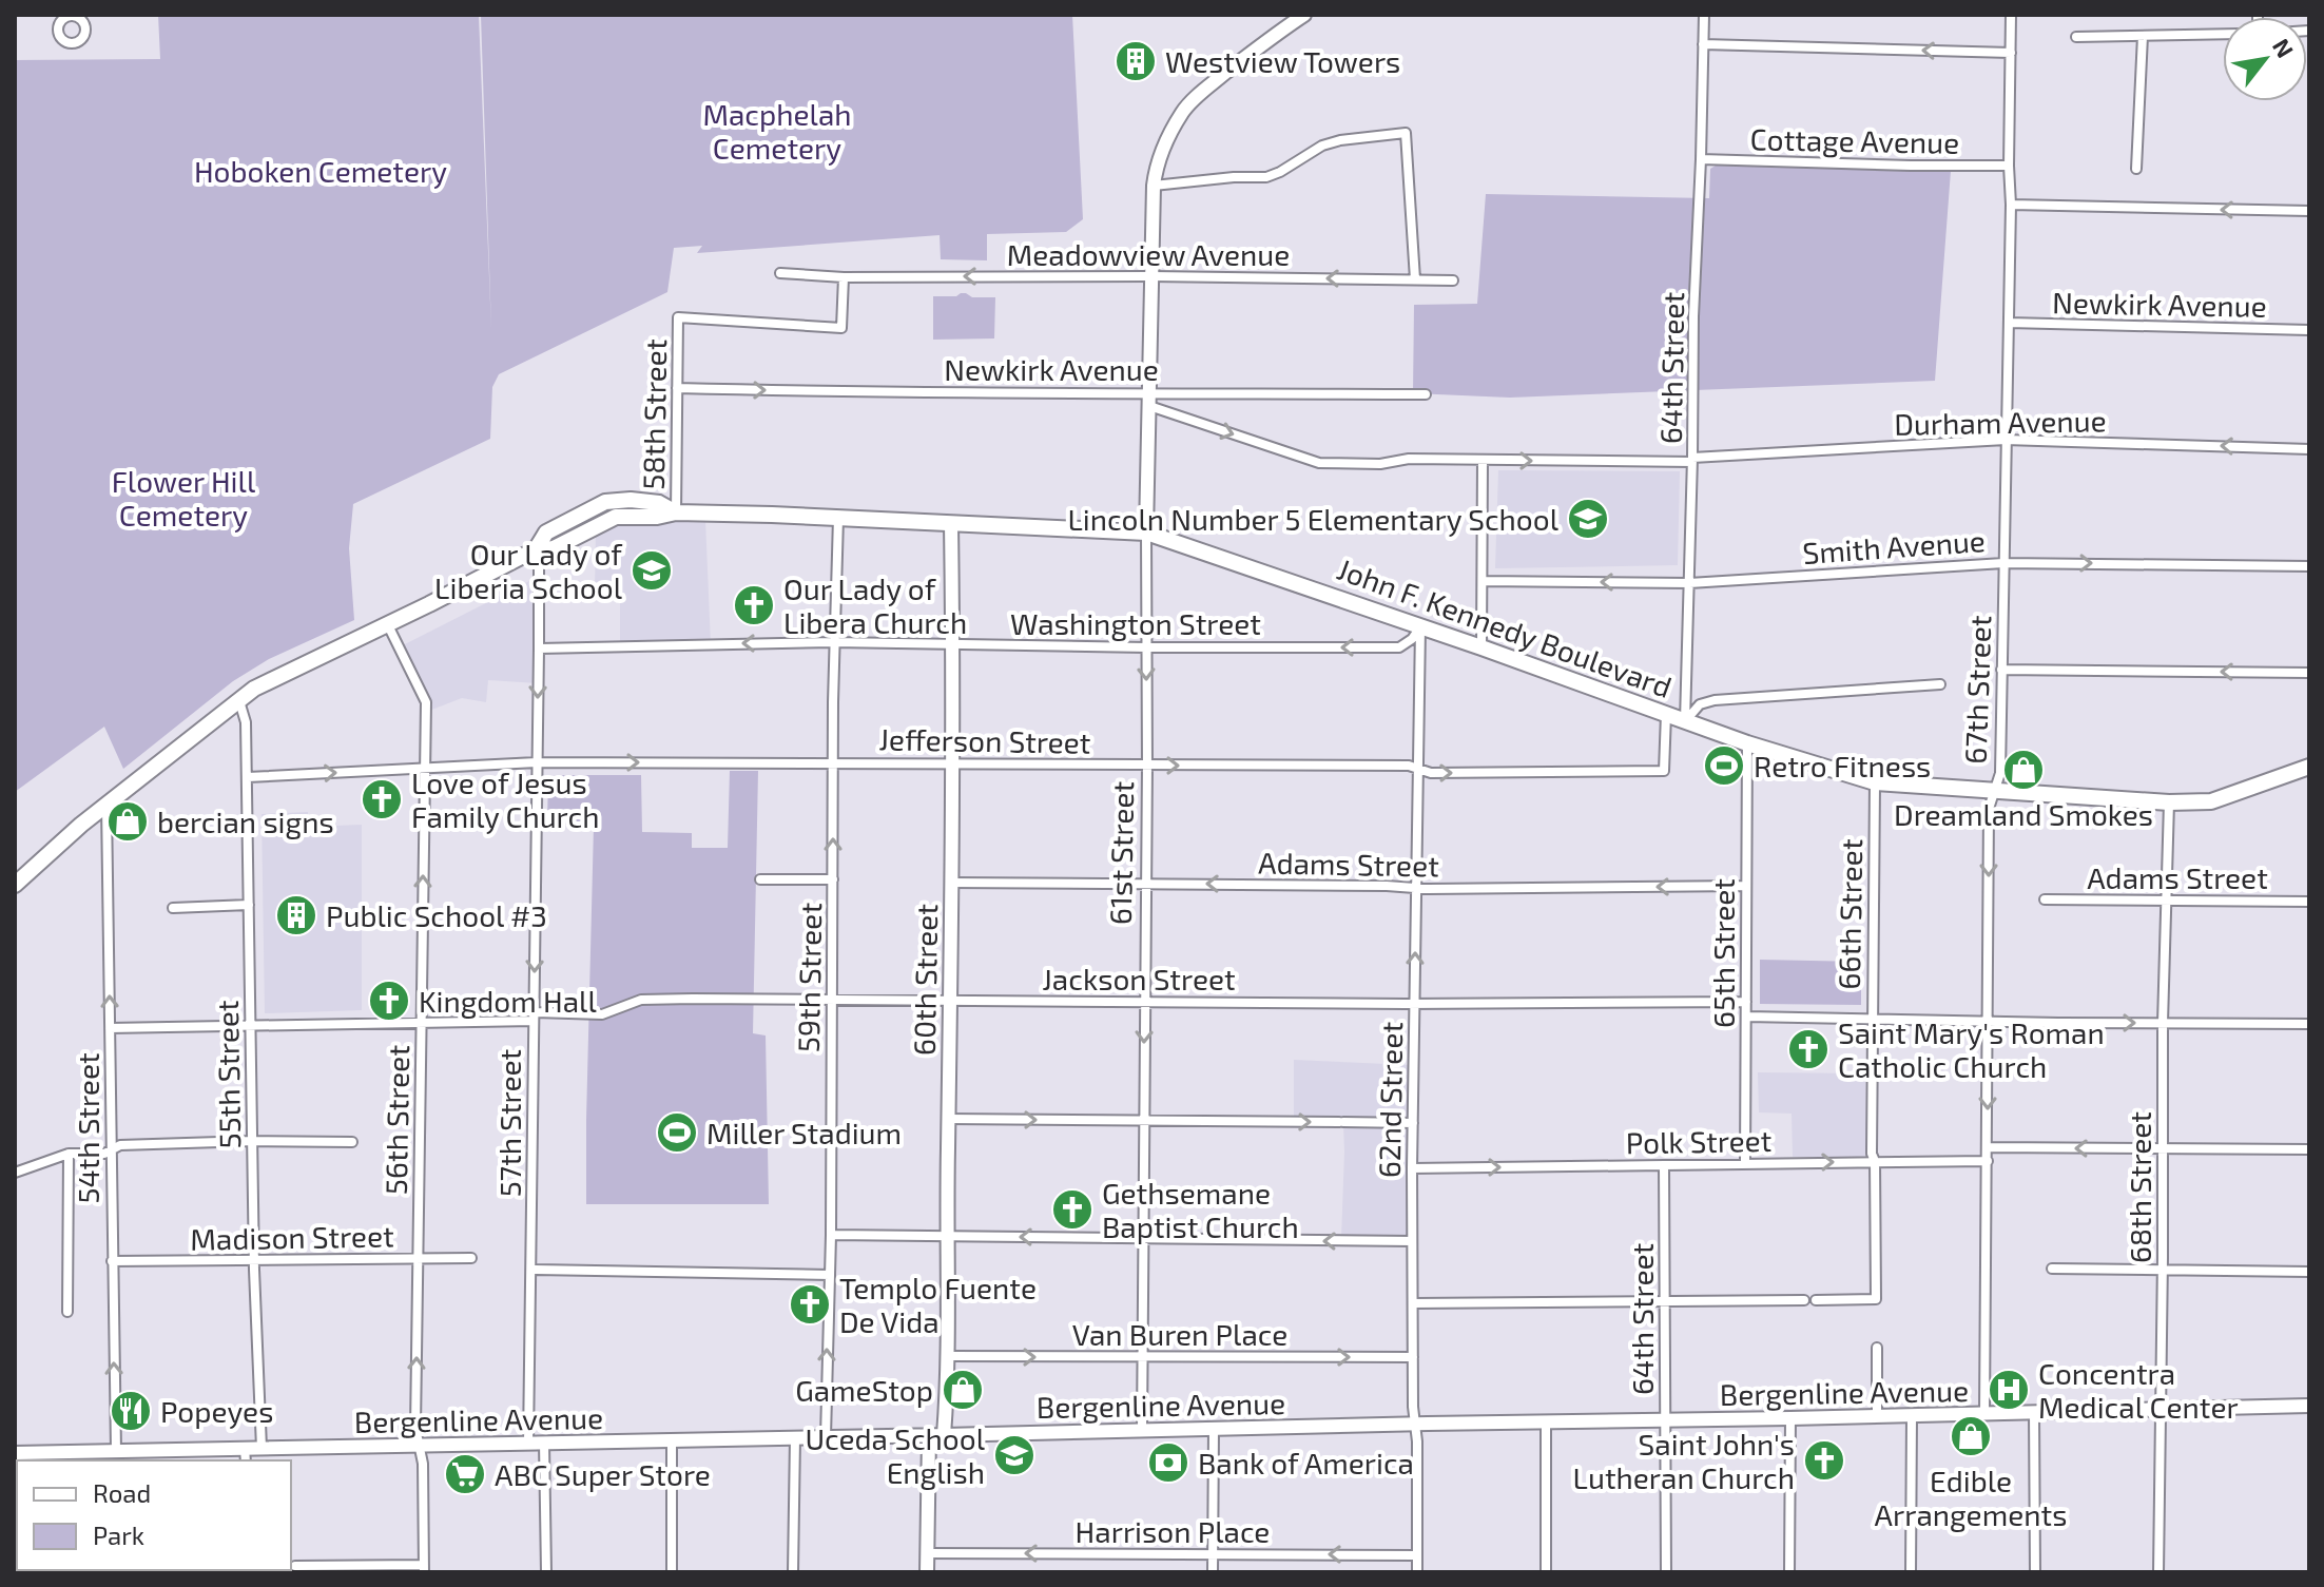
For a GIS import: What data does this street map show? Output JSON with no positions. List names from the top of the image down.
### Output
{
  "streets": {
    "main road": ["John F. Kennedy Boulevard"],
    "street": [
      "Cottage Avenue",
      "Meadowview Avenue",
      "Newkirk Avenue",
      "64th Street",
      "58th Street",
      "Durham Avenue",
      "Smith Avenue",
      "Washington Street",
      "67th Street",
      "Jefferson Street",
      "61st Street",
      "Adams Street",
      "66th Street",
      "65th Street",
      "59th Street",
      "Jackson Street",
      "60th Street",
      "55th Street",
      "62nd Street",
      "56th Street",
      "57th Street",
      "54th Street",
      "Polk Street",
      "68th Street",
      "Madison Street",
      "Van Buren Place",
      "Bergenline Avenue",
      "Harrison Place"
    ]
  },
  "crossings": [
    ["Cottage Avenue", "64th Street"],
    ["Cottage Avenue", "67th Street"],
    ["Meadowview Avenue", "58th Street"],
    ["Meadowview Avenue", "61st Street"],
    ["Newkirk Avenue", "58th Street"],
    ["Newkirk Avenue", "Durham Avenue"],
    ["Newkirk Avenue", "67th Street"],
    ["Newkirk Avenue", "61st Street"],
    ["64th Street", "Durham Avenue"],
    ["64th Street", "Smith Avenue"],
    ["64th Street", "John F. Kennedy Boulevard"],
    ["64th Street", "Polk Street"],
    ["64th Street", "Bergenline Avenue"],
    ["58th Street", "John F. Kennedy Boulevard"],
    ["Durham Avenue", "67th Street"],
    ["Durham Avenue", "61st Street"],
    ["Smith Avenue", "67th Street"],
    ["Washington Street", "John F. Kennedy Boulevard"],
    ["Washington Street", "61st Street"],
    ["Washington Street", "59th Street"],
    ["Washington Street", "60th Street"],
    ["Washington Street", "62nd Street"],
    ["Washington Street", "57th Street"],
    ["John F. Kennedy Boulevard", "67th Street"],
    ["John F. Kennedy Boulevard", "Jefferson Street"],
    ["John F. Kennedy Boulevard", "61st Street"],
    ["John F. Kennedy Boulevard", "66th Street"],
    ["John F. Kennedy Boulevard", "65th Street"],
    ["John F. Kennedy Boulevard", "59th Street"],
    ["John F. Kennedy Boulevard", "60th Street"],
    ["John F. Kennedy Boulevard", "55th Street"],
    ["John F. Kennedy Boulevard", "62nd Street"],
    ["John F. Kennedy Boulevard", "56th Street"],
    ["John F. Kennedy Boulevard", "57th Street"],
    ["John F. Kennedy Boulevard", "54th Street"],
    ["John F. Kennedy Boulevard", "68th Street"],
    ["67th Street", "Polk Street"],
    ["67th Street", "Bergenline Avenue"],
    ["Jefferson Street", "61st Street"],
    ["Jefferson Street", "59th Street"],
    ["Jefferson Street", "60th Street"],
    ["Jefferson Street", "55th Street"],
    ["Jefferson Street", "62nd Street"],
    ["Jefferson Street", "56th Street"],
    ["Jefferson Street", "57th Street"],
    ["61st Street", "Adams Street"],
    ["61st Street", "Jackson Street"],
    ["61st Street", "Van Buren Place"],
    ["61st Street", "Bergenline Avenue"],
    ["Adams Street", "65th Street"],
    ["Adams Street", "60th Street"],
    ["Adams Street", "62nd Street"],
    ["Adams Street", "68th Street"],
    ["66th Street", "Polk Street"],
    ["65th Street", "Jackson Street"],
    ["65th Street", "Polk Street"],
    ["59th Street", "Jackson Street"],
    ["59th Street", "Bergenline Avenue"],
    ["Jackson Street", "60th Street"],
    ["Jackson Street", "55th Street"],
    ["Jackson Street", "62nd Street"],
    ["Jackson Street", "56th Street"],
    ["Jackson Street", "57th Street"],
    ["Jackson Street", "54th Street"],
    ["60th Street", "Van Buren Place"],
    ["60th Street", "Bergenline Avenue"],
    ["55th Street", "Madison Street"],
    ["55th Street", "Bergenline Avenue"],
    ["62nd Street", "Polk Street"],
    ["62nd Street", "Van Buren Place"],
    ["62nd Street", "Bergenline Avenue"],
    ["62nd Street", "Harrison Place"],
    ["56th Street", "Madison Street"],
    ["56th Street", "Bergenline Avenue"],
    ["57th Street", "Bergenline Avenue"],
    ["54th Street", "Madison Street"],
    ["54th Street", "Bergenline Avenue"],
    ["68th Street", "Bergenline Avenue"]
  ],
  "one_way": [
    "Meadowview Avenue",
    "Newkirk Avenue",
    "Washington Street",
    "Jefferson Street",
    "Adams Street",
    "56th Street",
    "57th Street",
    "54th Street",
    "Polk Street",
    "Van Buren Place",
    "Harrison Place"
  ],
  "parks": ["Macphelah Cemetery", "Hoboken Cemetery", "Flower Hill Cemetery"],
  "places": {
    "building": ["Westview Towers", "Public School #3"],
    "school or university": ["Lincoln Number 5 Elementary School", "Our Lady of Liberia School", "Uceda School English"],
    "church": [
      "Our Lady of Libera Church",
      "Love of Jesus Family Church",
      "Kingdom Hall",
      "Saint Mary's Roman Catholic Church",
      "Gethsemane Baptist Church",
      "Templo Fuente De Vida",
      "Saint John's Lutheran Church"
    ],
    "sports": ["Retro Fitness", "Miller Stadium"],
    "shop": [
      "Dreamland Smokes",
      "bercian signs",
      "GameStop",
      "Edible Arrangements"
    ],
    "hospital": ["Concentra Medical Center"],
    "restaurant": ["Popeyes"],
    "bank": ["Bank of America"],
    "supermarket": ["ABC Super Store"]
  },
  "legend": ["Road", "Park"],
  "north": "top right"
}
